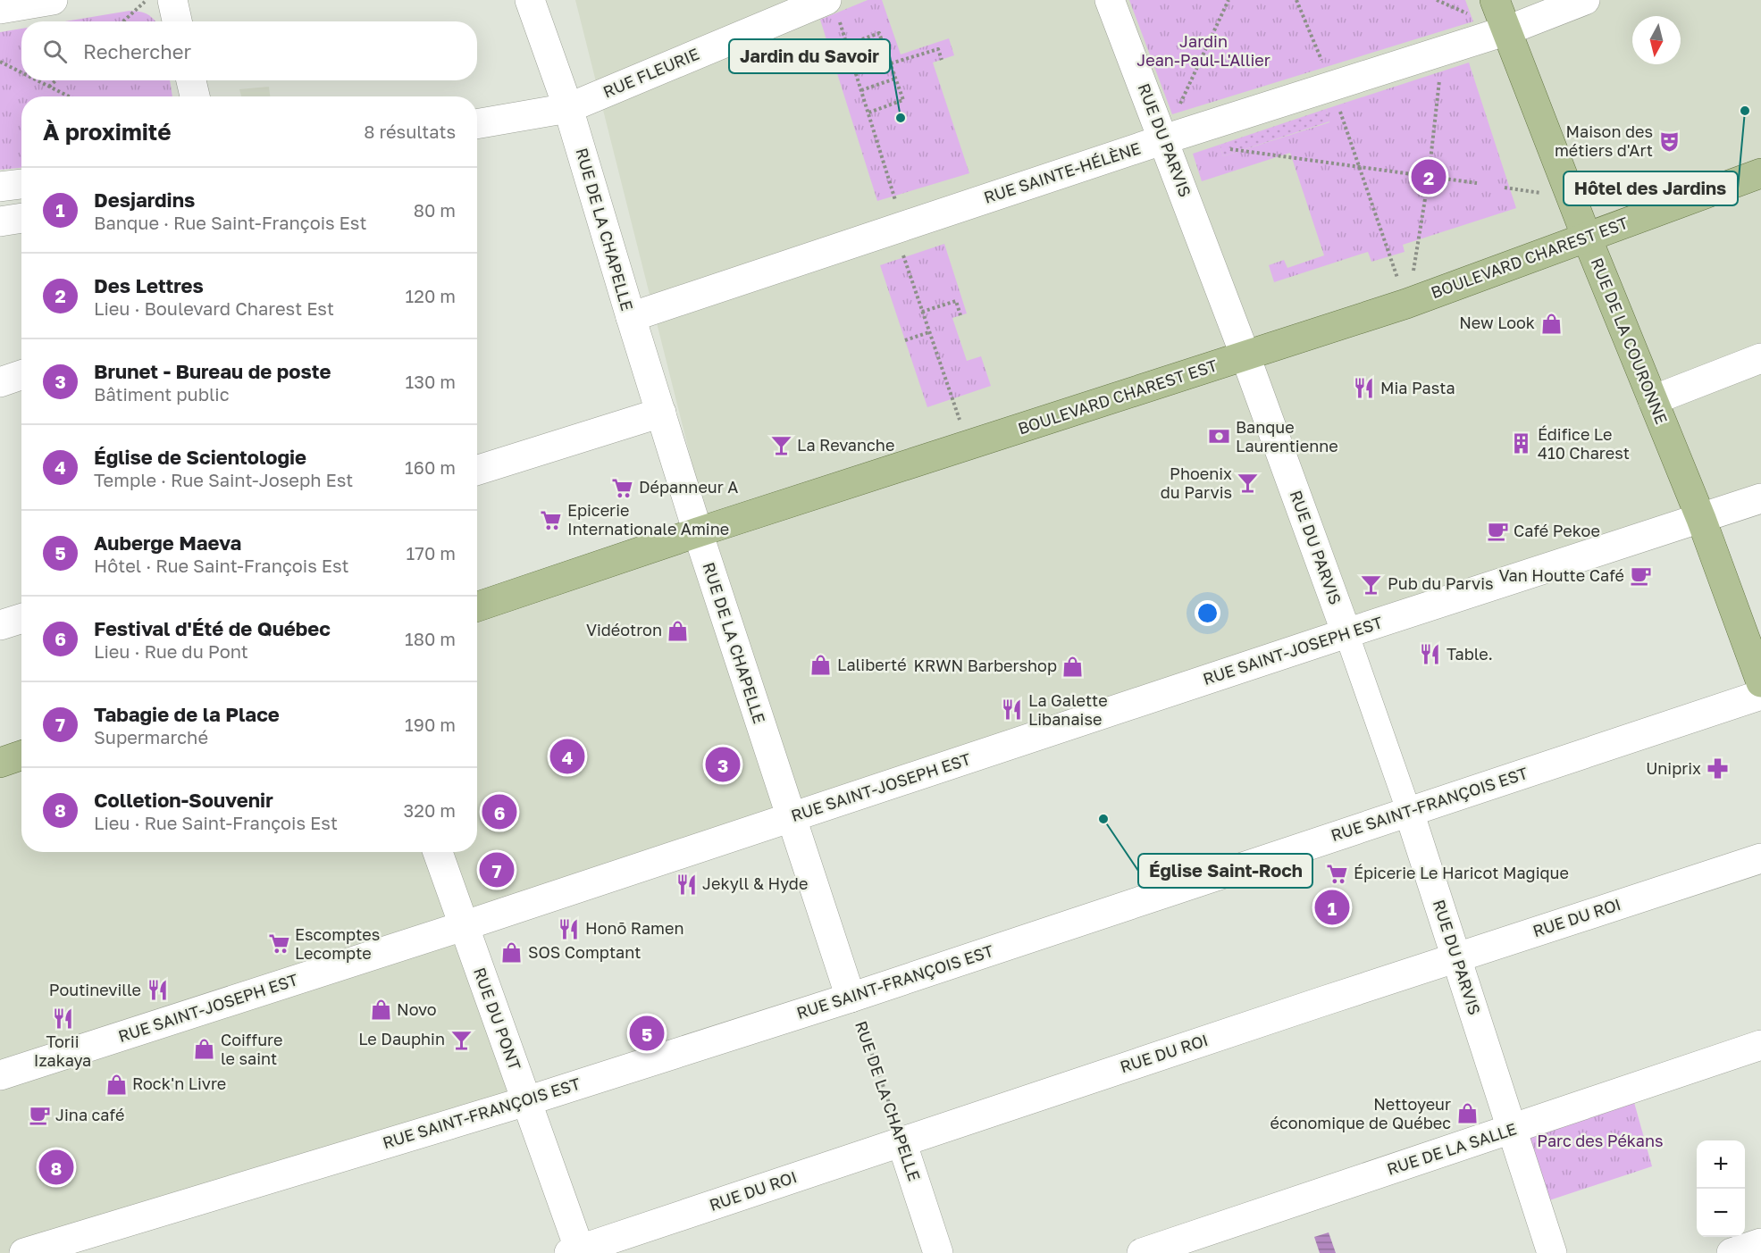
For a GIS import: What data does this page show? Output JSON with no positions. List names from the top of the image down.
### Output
{
  "streets": {
    "main road": ["BOULEVARD CHAREST EST", "RUE DE LA COURONNE"],
    "street": [
      "RUE FLEURIE",
      "RUE DU PARVIS",
      "RUE SAINTE-HÉLÈNE",
      "RUE DE LA CHAPELLE",
      "RUE SAINT-JOSEPH EST",
      "RUE SAINT-FRANÇOIS EST",
      "RUE DU ROI",
      "RUE DU PONT",
      "RUE DE LA SALLE"
    ]
  },
  "crossings": [
    ["RUE FLEURIE", "RUE DE LA CHAPELLE"],
    ["RUE DU PARVIS", "RUE SAINTE-HÉLÈNE"],
    ["RUE DU PARVIS", "BOULEVARD CHAREST EST"],
    ["RUE DU PARVIS", "RUE SAINT-JOSEPH EST"],
    ["RUE DU PARVIS", "RUE SAINT-FRANÇOIS EST"],
    ["RUE DU PARVIS", "RUE DU ROI"],
    ["RUE DU PARVIS", "RUE DE LA SALLE"],
    ["RUE SAINTE-HÉLÈNE", "RUE DE LA CHAPELLE"],
    ["RUE SAINTE-HÉLÈNE", "RUE DE LA COURONNE"],
    ["RUE DE LA CHAPELLE", "BOULEVARD CHAREST EST"],
    ["RUE DE LA CHAPELLE", "RUE SAINT-JOSEPH EST"],
    ["RUE DE LA CHAPELLE", "RUE SAINT-FRANÇOIS EST"],
    ["RUE DE LA CHAPELLE", "RUE DU ROI"],
    ["BOULEVARD CHAREST EST", "RUE DE LA COURONNE"],
    ["RUE DE LA COURONNE", "RUE SAINT-JOSEPH EST"],
    ["RUE SAINT-JOSEPH EST", "RUE DU PONT"],
    ["RUE SAINT-FRANÇOIS EST", "RUE DU PONT"],
    ["RUE DU ROI", "RUE DU PONT"]
  ],
  "parks": ["Jardin Jean-Paul-L'Allier", "Parc des Pékans"],
  "places": {
    "other": ["Hôtel des Jardins", "Jardin du Savoir", "Église Saint-Roch"],
    "theatre": ["Maison des métiers d'Art"],
    "shop": [
      "New Look",
      "Vidéotron",
      "Laliberté",
      "KRWN Barbershop",
      "SOS Comptant",
      "Novo",
      "Coiffure le saint",
      "Rock'n Livre",
      "Nettoyeur économique de Québec"
    ],
    "restaurant": [
      "Mia Pasta",
      "Table.",
      "La Galette Libanaise",
      "Jekyll & Hyde",
      "Honō Ramen",
      "Poutineville",
      "Torii Izakaya"
    ],
    "bank": ["Banque Laurentienne"],
    "building": ["Édifice Le 410 Charest"],
    "bar": [
      "La Revanche",
      "Phoenix du Parvis",
      "Pub du Parvis",
      "Le Dauphin"
    ],
    "supermarket": [
      "Dépanneur A",
      "Epicerie Internationale Amine",
      "Épicerie Le Haricot Magique",
      "Escomptes Lecompte"
    ],
    "cafe": ["Café Pekoe", "Van Houtte Café", "Jina café"],
    "pharmacy": ["Uniprix"]
  },
  "north": "bottom",
  "page": {
    "search": "Rechercher",
    "heading": ["À proximité", "8 résultats"],
    "pins": [
      "2",
      "4",
      "3",
      "6",
      "7",
      "1",
      "5",
      "8"
    ],
    "list": [
      {
        "mark": "1",
        "name": "Desjardins",
        "note": "Banque · Rue Saint-François Est",
        "value": "80 m"
      },
      {
        "mark": "2",
        "name": "Des Lettres",
        "note": "Lieu · Boulevard Charest Est",
        "value": "120 m"
      },
      {
        "mark": "3",
        "name": "Brunet - Bureau de poste",
        "note": "Bâtiment public",
        "value": "130 m"
      },
      {
        "mark": "4",
        "name": "Église de Scientologie",
        "note": "Temple · Rue Saint-Joseph Est",
        "value": "160 m"
      },
      {
        "mark": "5",
        "name": "Auberge Maeva",
        "note": "Hôtel · Rue Saint-François Est",
        "value": "170 m"
      },
      {
        "mark": "6",
        "name": "Festival d'Été de Québec",
        "note": "Lieu · Rue du Pont",
        "value": "180 m"
      },
      {
        "mark": "7",
        "name": "Tabagie de la Place",
        "note": "Supermarché",
        "value": "190 m"
      },
      {
        "mark": "8",
        "name": "Colletion-Souvenir",
        "note": "Lieu · Rue Saint-François Est",
        "value": "320 m"
      }
    ],
    "map_buttons": ["+", "−"]
  }
}
